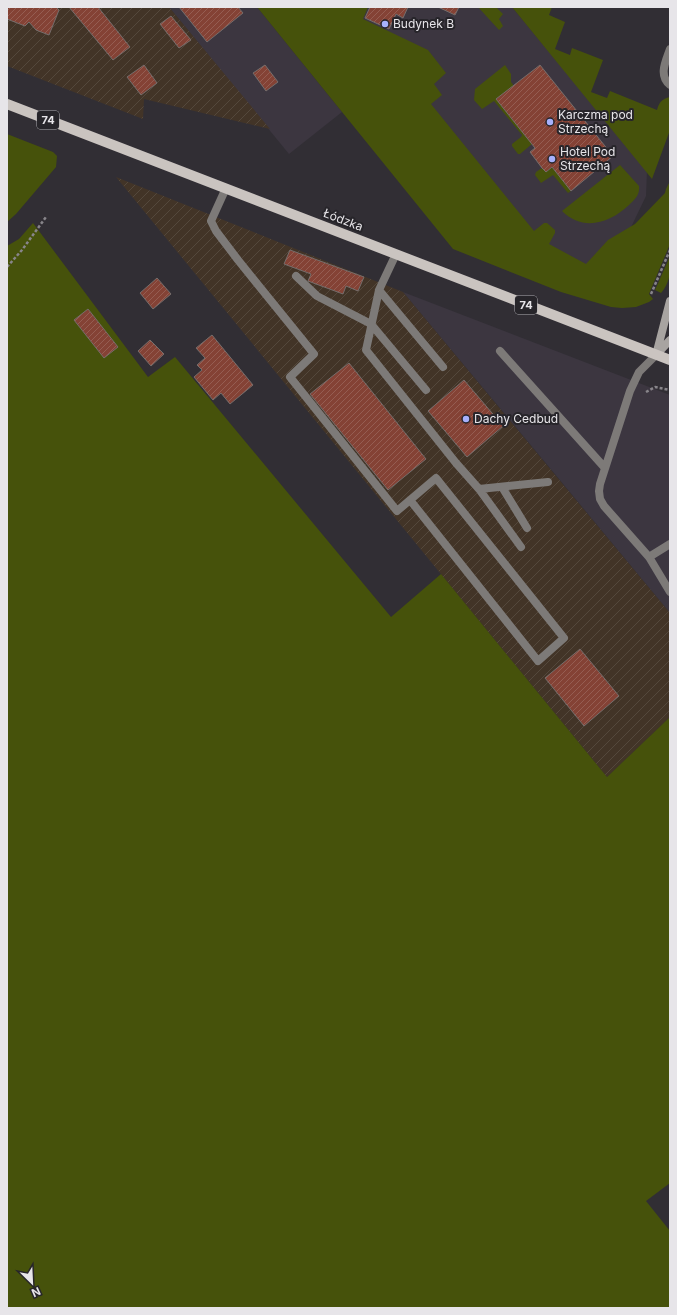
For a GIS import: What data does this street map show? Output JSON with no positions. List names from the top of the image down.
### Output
{
  "streets": {
    "main road": ["74", "Łódzka"]
  },
  "places": [
    "Budynek B",
    "Karczma pod Strzechą",
    "Hotel Pod Strzechą",
    "Dachy Cedbud"
  ],
  "north": "bottom right"
}
